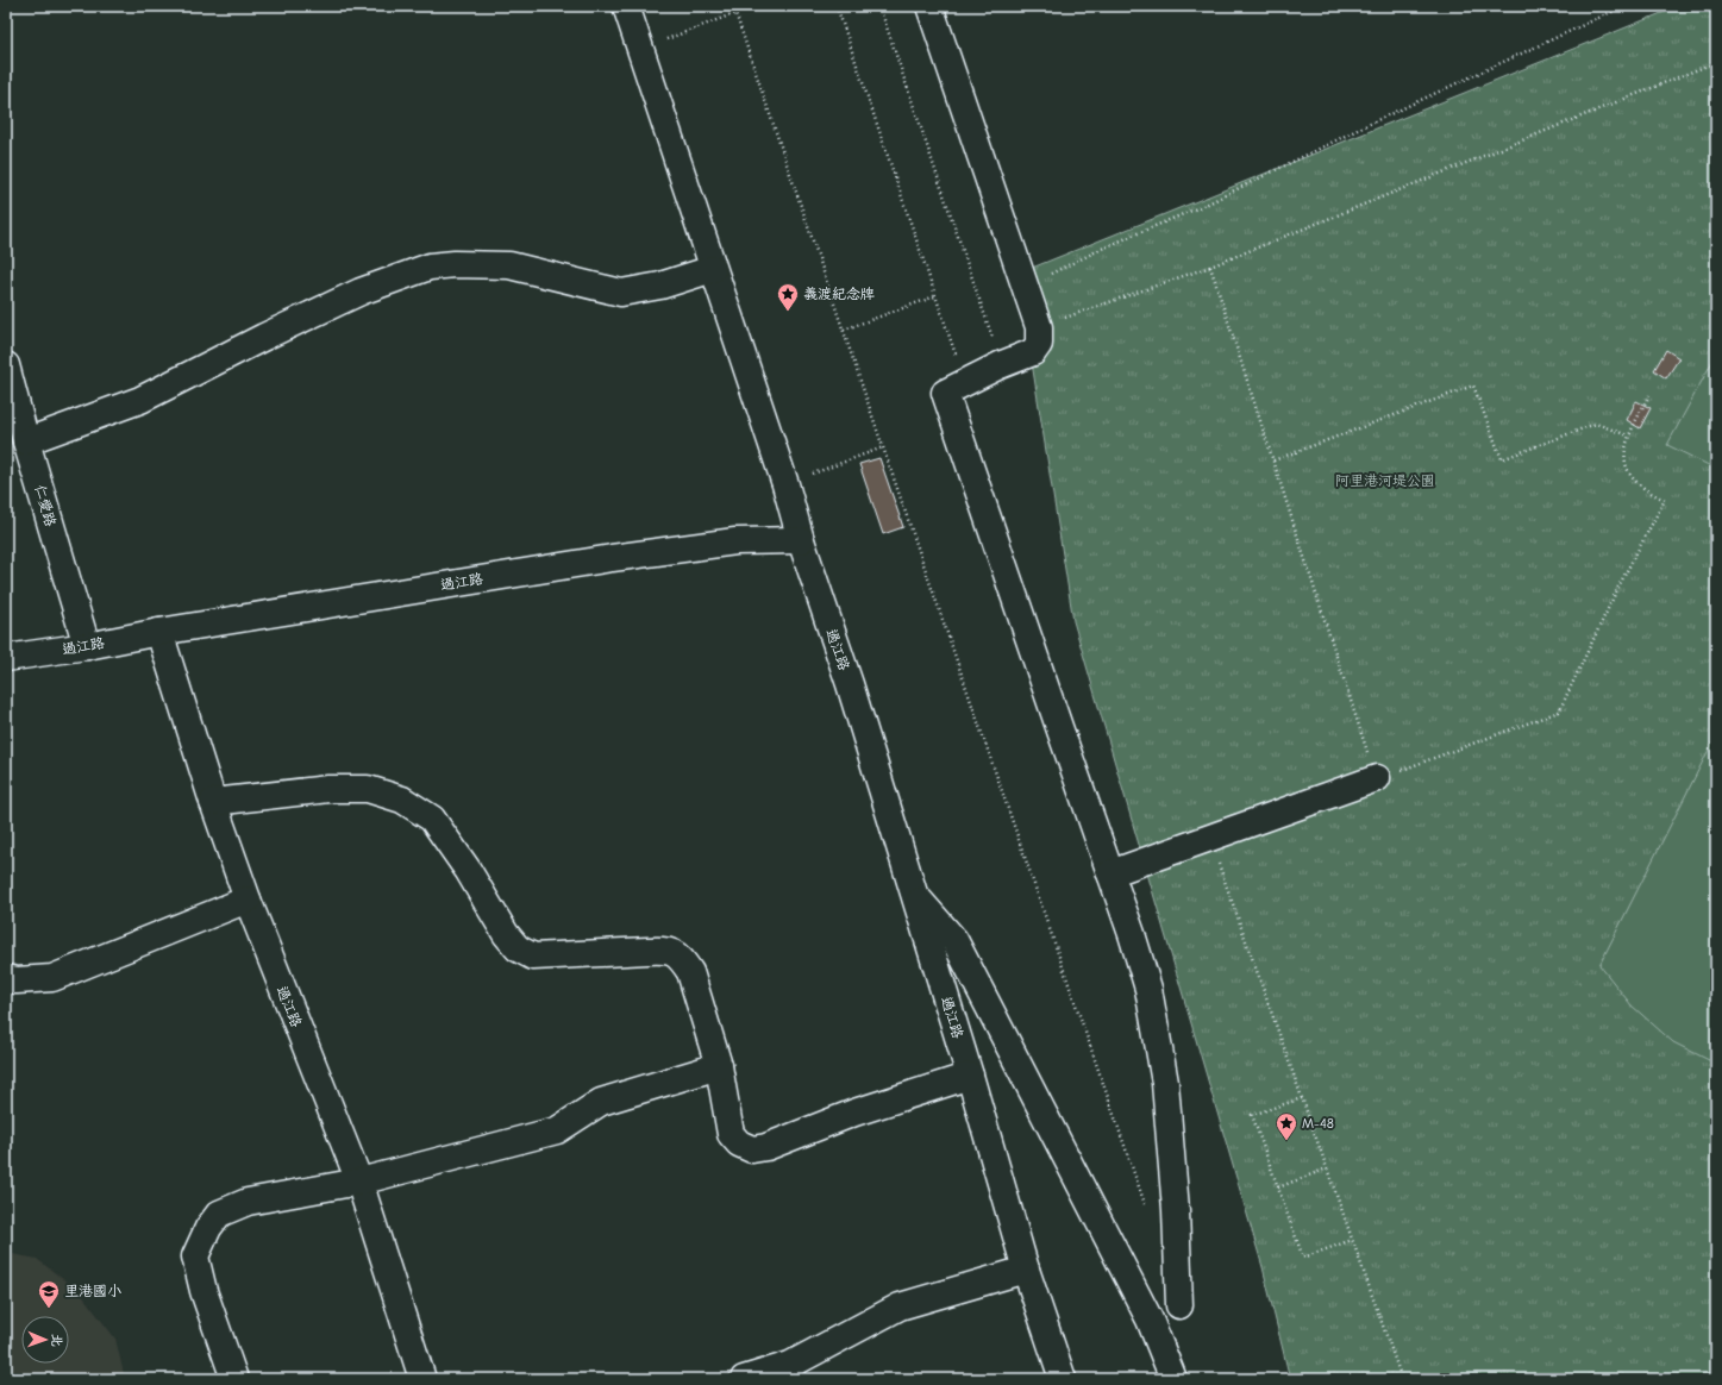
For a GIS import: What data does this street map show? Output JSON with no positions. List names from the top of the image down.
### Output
{
  "streets": {
    "street": ["仁愛路", "過江路"]
  },
  "crossings": [
    ["仁愛路", "過江路"]
  ],
  "parks": ["阿里港河堤公園"],
  "places": {
    "place": ["義渡紀念牌", "M-48"],
    "school or university": ["里港國小"]
  },
  "north": "right"
}
